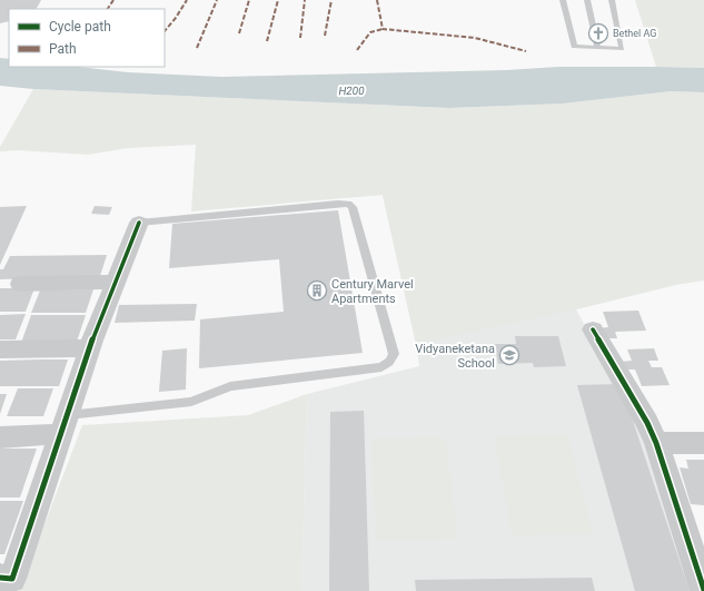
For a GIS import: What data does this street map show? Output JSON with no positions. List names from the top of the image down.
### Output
{
  "water": ["H200"],
  "places": {
    "church": ["Bethel AG"],
    "building": ["Century Marvel Apartments"],
    "school or university": ["Vidyaneketana School"]
  },
  "legend": ["Cycle path", "Path"]
}
